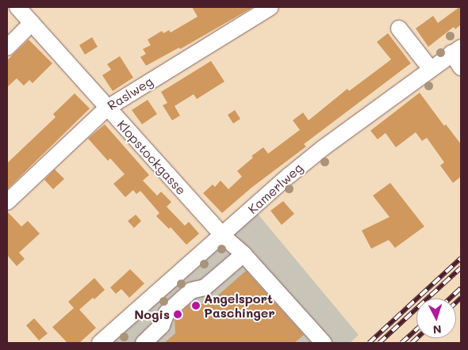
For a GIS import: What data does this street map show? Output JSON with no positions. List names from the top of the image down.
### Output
{
  "streets": {
    "street": ["Raslweg", "Klopstockgasse", "Kamerlweg"]
  },
  "crossings": [
    ["Raslweg", "Klopstockgasse"],
    ["Klopstockgasse", "Kamerlweg"]
  ],
  "places": ["Angelsport Paschinger", "Nogis"],
  "north": "bottom"
}
